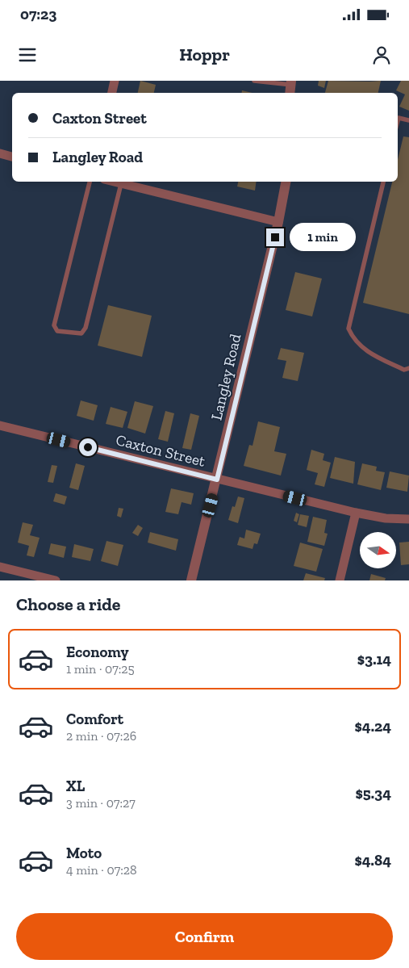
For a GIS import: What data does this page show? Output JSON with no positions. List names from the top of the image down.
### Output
{
  "streets": {
    "street": ["Langley Road", "Caxton Street"]
  },
  "crossings": [
    ["Langley Road", "Caxton Street"]
  ],
  "north": "right",
  "page": {
    "status": "07:23",
    "header": "Hoppr",
    "banner": ["Caxton Street", "Langley Road"],
    "bubble": "1 min",
    "heading": "Choose a ride",
    "list": [
      {
        "name": "Economy",
        "note": "1 min · 07:25",
        "value": "$3.14"
      },
      {
        "name": "Comfort",
        "note": "2 min · 07:26",
        "value": "$4.24"
      },
      {
        "name": "XL",
        "note": "3 min · 07:27",
        "value": "$5.34"
      },
      {
        "name": "Moto",
        "note": "4 min · 07:28",
        "value": "$4.84"
      }
    ],
    "buttons": "Confirm"
  }
}
